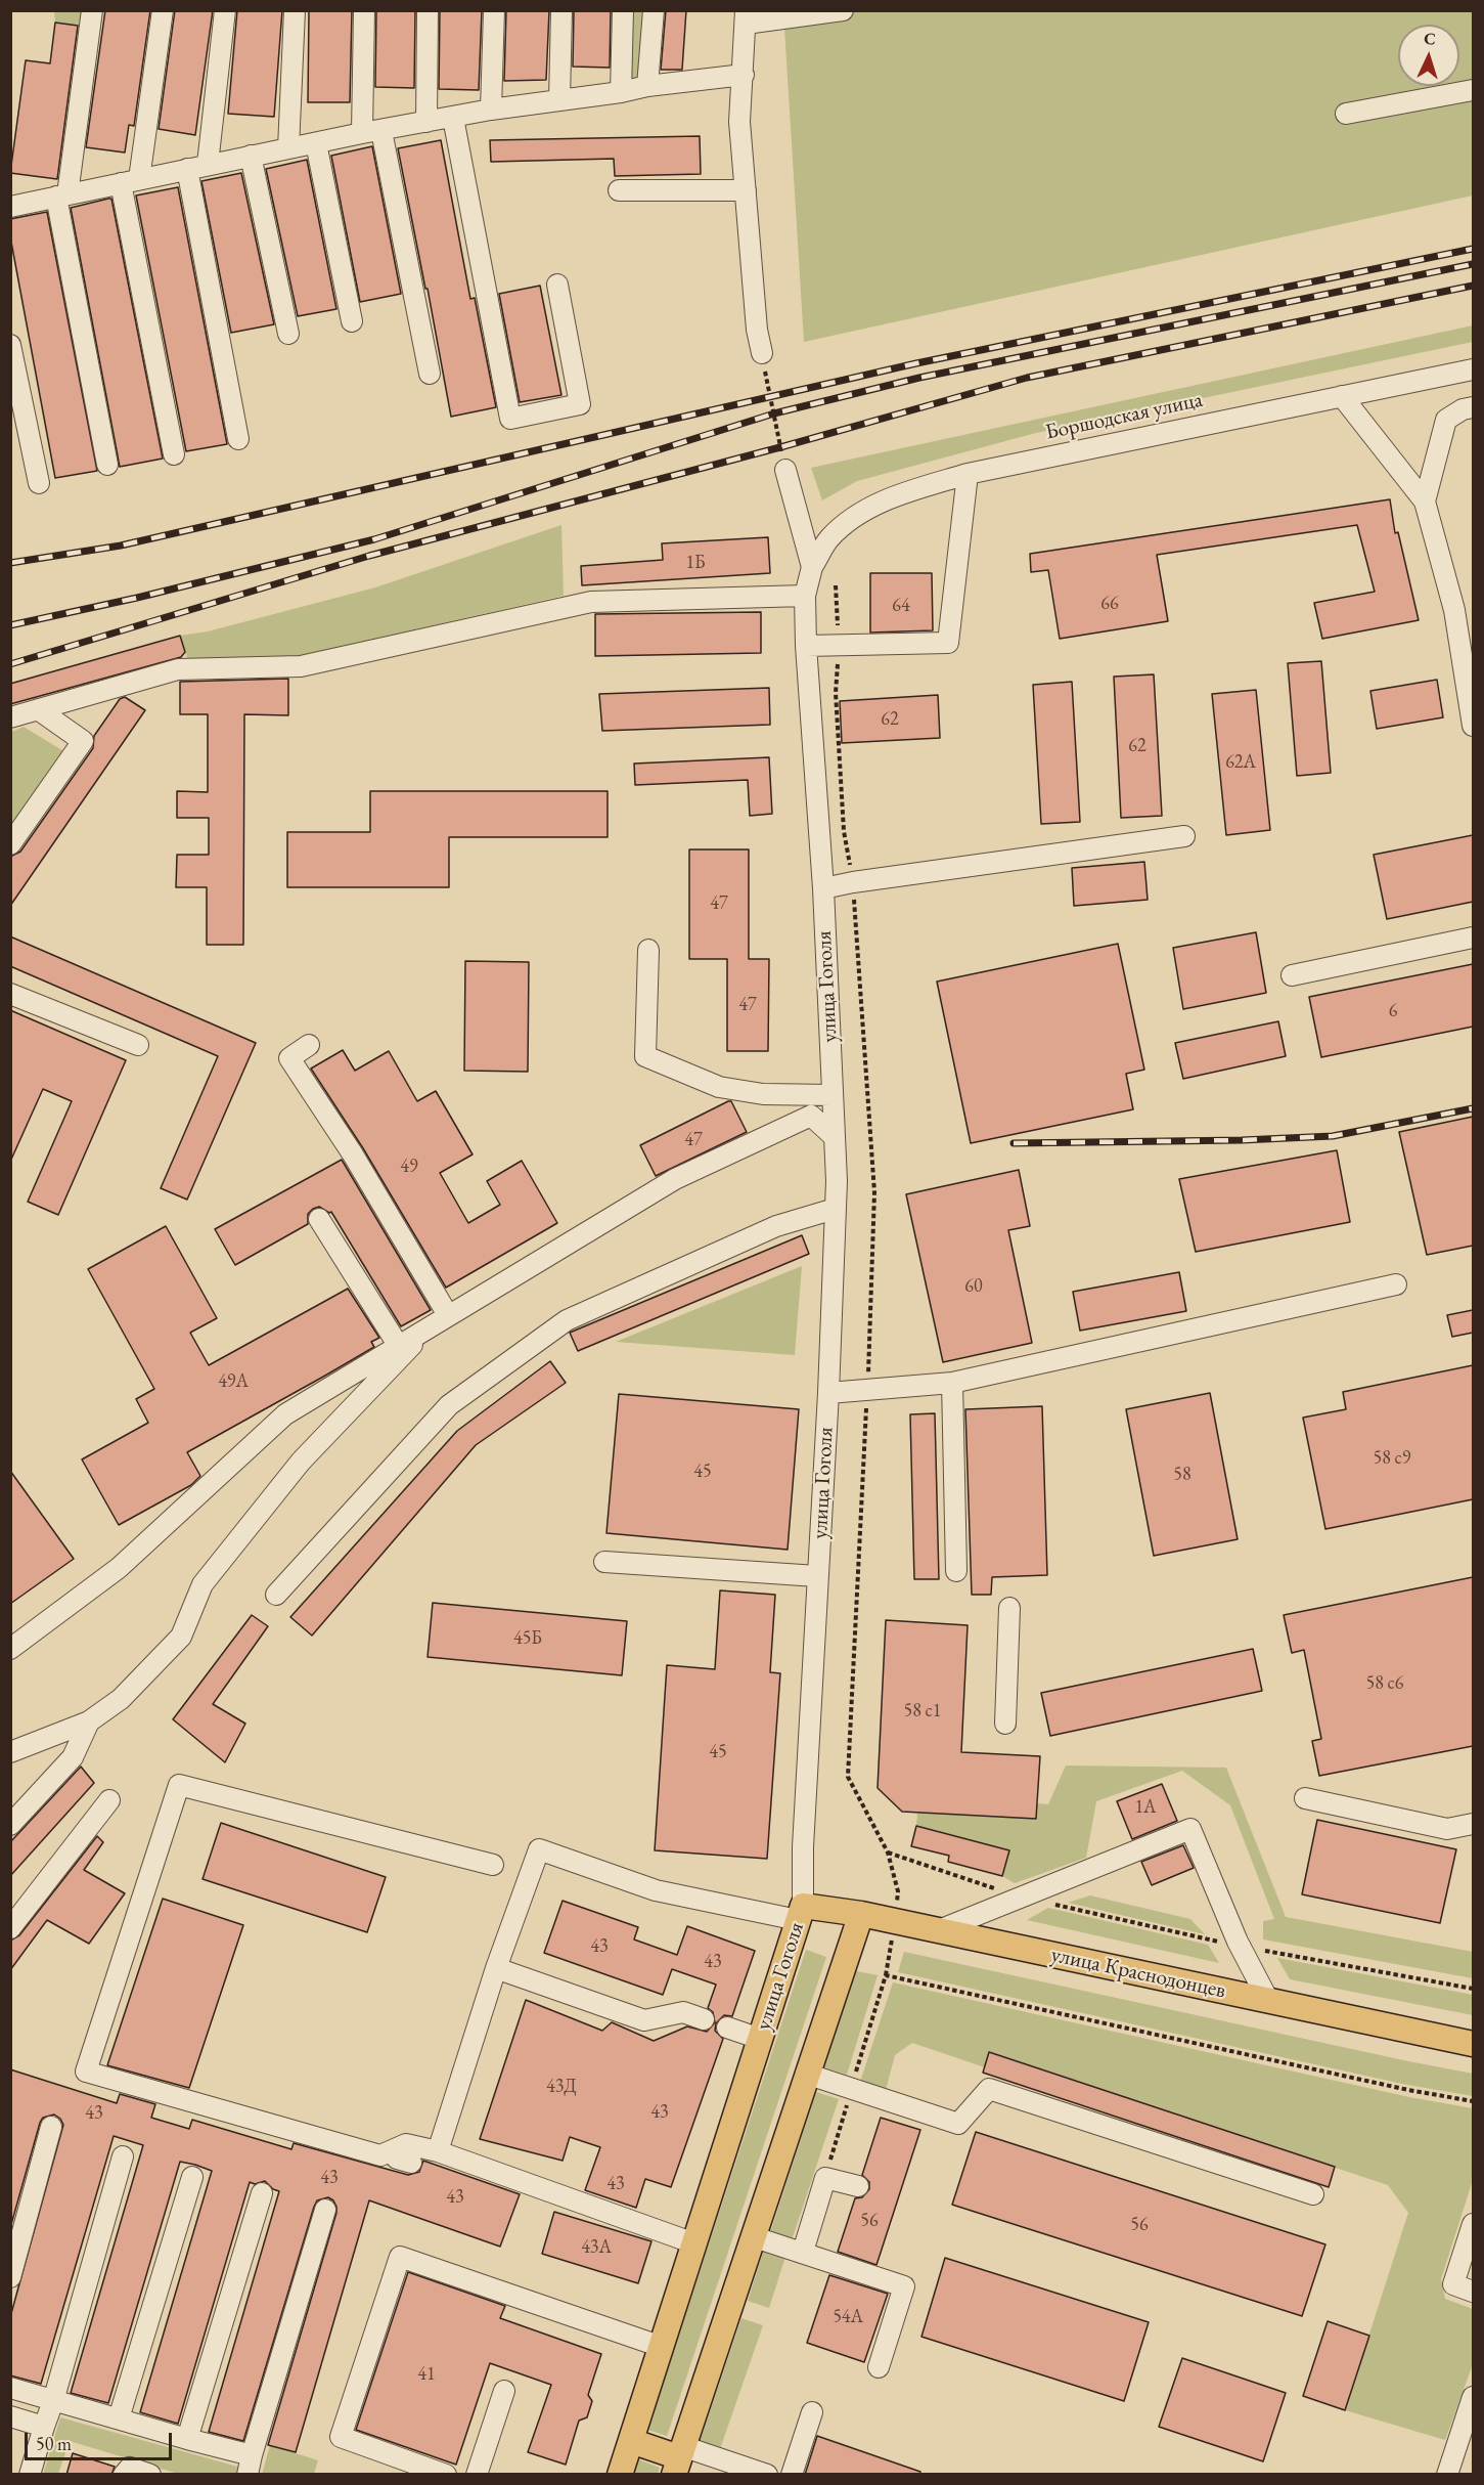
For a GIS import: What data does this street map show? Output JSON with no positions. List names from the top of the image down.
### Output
{
  "streets": {
    "main road": ["улица Гоголя", "улица Краснодонцев"],
    "street": ["Боршодская улица"]
  },
  "crossings": [
    ["Боршодская улица", "улица Гоголя"],
    ["улица Гоголя", "улица Краснодонцев"]
  ],
  "house_numbers": [
    "1Б",
    "66",
    "64",
    "62",
    "62",
    "62А",
    "47",
    "47",
    "6",
    "47",
    "49",
    "60",
    "49А",
    "58 с9",
    "45",
    "58",
    "45Б",
    "58 с6",
    "58 с1",
    "45",
    "1А",
    "43",
    "43",
    "43Д",
    "43",
    "43",
    "43",
    "43",
    "43",
    "56",
    "56",
    "43А",
    "54А",
    "41"
  ],
  "scale_bar": "50 m",
  "north": "top"
}
